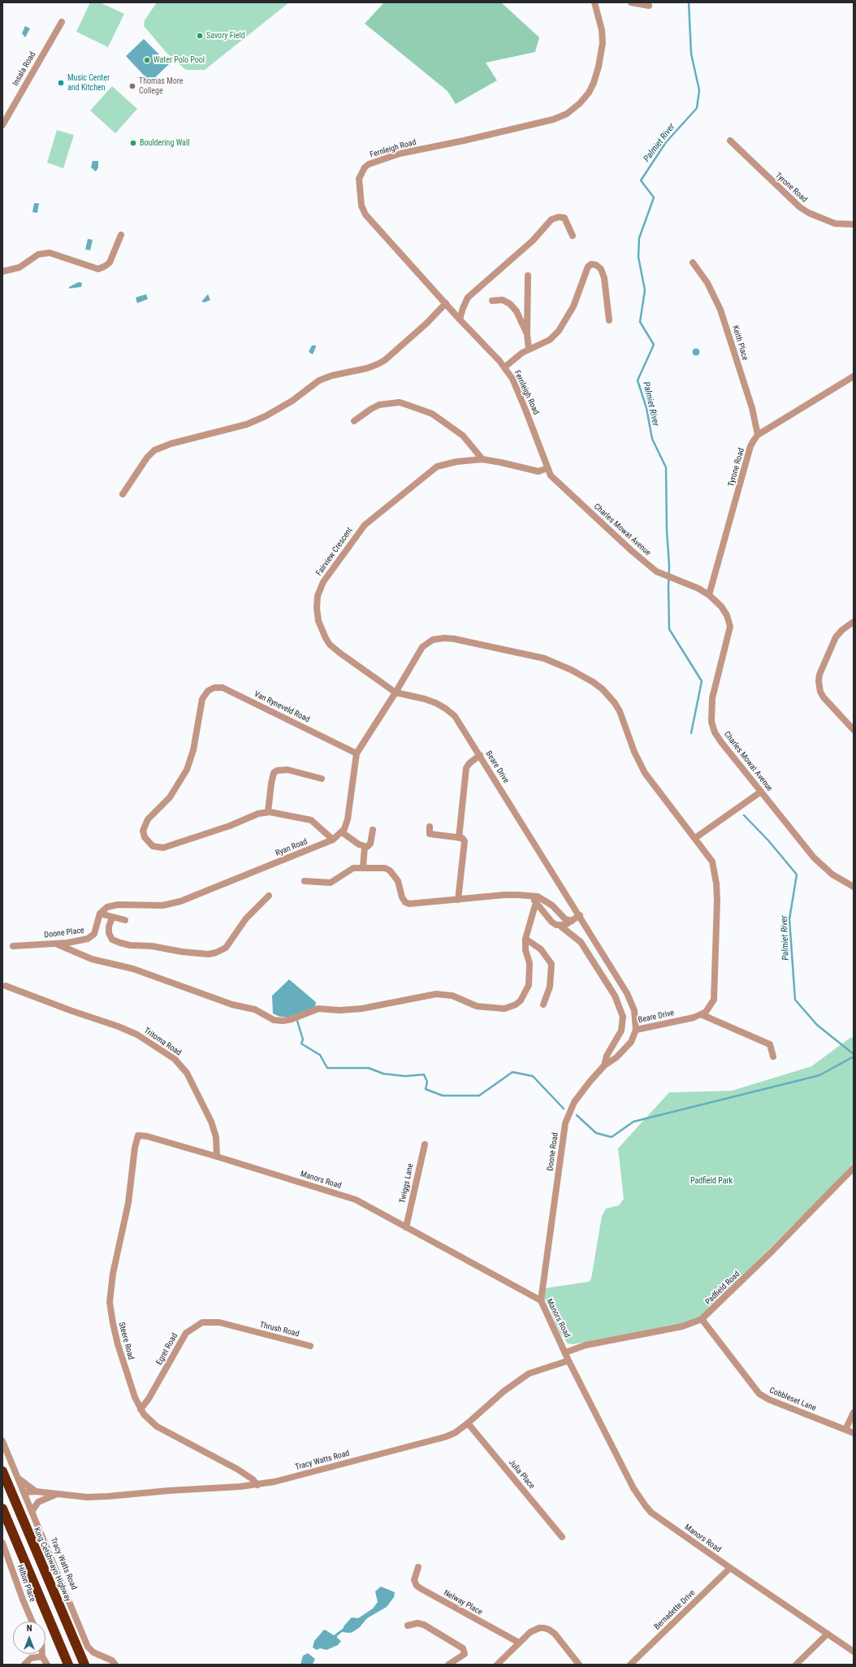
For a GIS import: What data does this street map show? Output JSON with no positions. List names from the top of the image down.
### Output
{
  "streets": {
    "highway": ["King Cetshwayo Highway"],
    "street": [
      "Insala Road",
      "Fernleigh Road",
      "Tyrone Road",
      "Keith Place",
      "Charles Mowat Avenue",
      "Fairview Crescent",
      "Van Ryneveld Road",
      "Beare Drive",
      "Ryan Road",
      "Doone Place",
      "Tritoma Road",
      "Doone Road",
      "Manors Road",
      "Twiggs Lane",
      "Padfield Road",
      "Thrush Road",
      "Steere Road",
      "Egret Road",
      "Cobbleset Lane",
      "Tracy Watts Road",
      "Julia Place",
      "Hilton Place",
      "Nelway Place",
      "Bernadette Drive"
    ]
  },
  "crossings": [
    ["Fernleigh Road", "Charles Mowat Avenue"],
    ["Fernleigh Road", "Fairview Crescent"],
    ["Tyrone Road", "Keith Place"],
    ["Tyrone Road", "Charles Mowat Avenue"],
    ["Charles Mowat Avenue", "Fairview Crescent"],
    ["Fairview Crescent", "Beare Drive"],
    ["Fairview Crescent", "Ryan Road"],
    ["Van Ryneveld Road", "Ryan Road"],
    ["Beare Drive", "Ryan Road"],
    ["Beare Drive", "Doone Road"],
    ["Ryan Road", "Doone Place"],
    ["Tritoma Road", "Manors Road"],
    ["Doone Road", "Manors Road"],
    ["Manors Road", "Twiggs Lane"],
    ["Manors Road", "Padfield Road"],
    ["Manors Road", "Steere Road"],
    ["Manors Road", "Tracy Watts Road"],
    ["Manors Road", "Bernadette Drive"],
    ["Padfield Road", "Cobbleset Lane"],
    ["Thrush Road", "Egret Road"],
    ["Steere Road", "Egret Road"],
    ["Steere Road", "Tracy Watts Road"],
    ["Tracy Watts Road", "Julia Place"]
  ],
  "water": ["Palmiet River"],
  "parks": ["Padfield Park"],
  "places": [
    "Savory Field",
    "Water Polo Pool",
    "Music Center and Kitchen",
    "Thomas More College",
    "Bouldering Wall"
  ],
  "north": "top"
}
